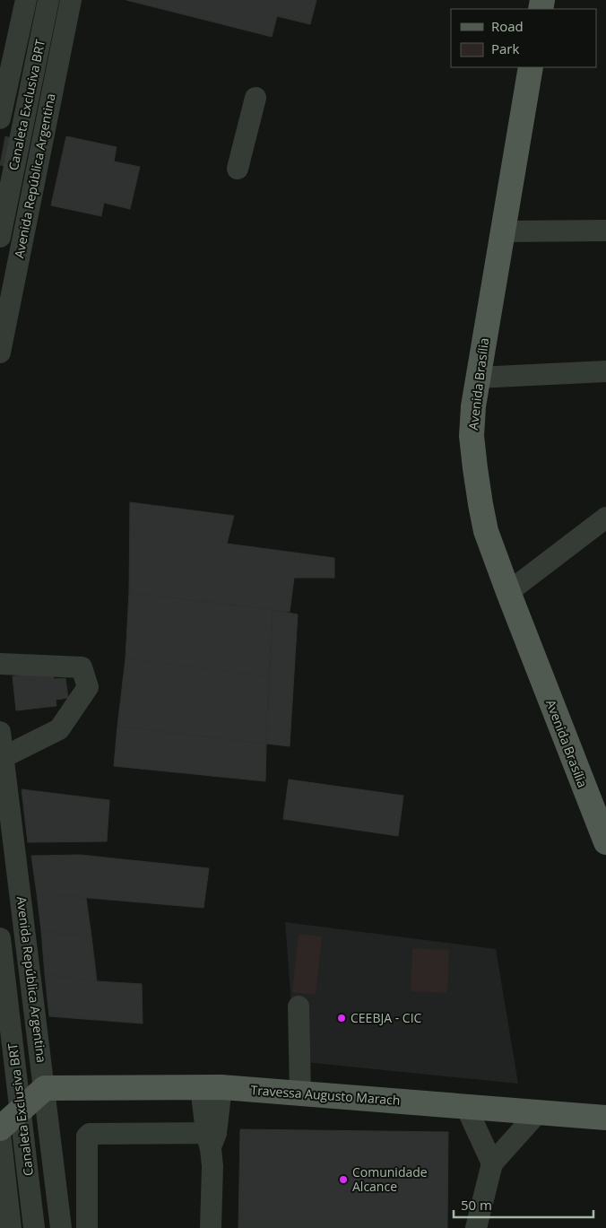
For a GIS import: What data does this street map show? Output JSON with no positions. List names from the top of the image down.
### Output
{
  "streets": {
    "main road": ["Avenida Brasília", "Travessa Augusto Marach"],
    "street": ["Canaleta Exclusiva BRT", "Avenida República Argentina"]
  },
  "crossings": [
    ["Avenida República Argentina", "Travessa Augusto Marach"]
  ],
  "places": ["CEEBJA - CIC", "Comunidade Alcance"],
  "legend": ["Road", "Park"],
  "scale_bar": "50 m"
}
